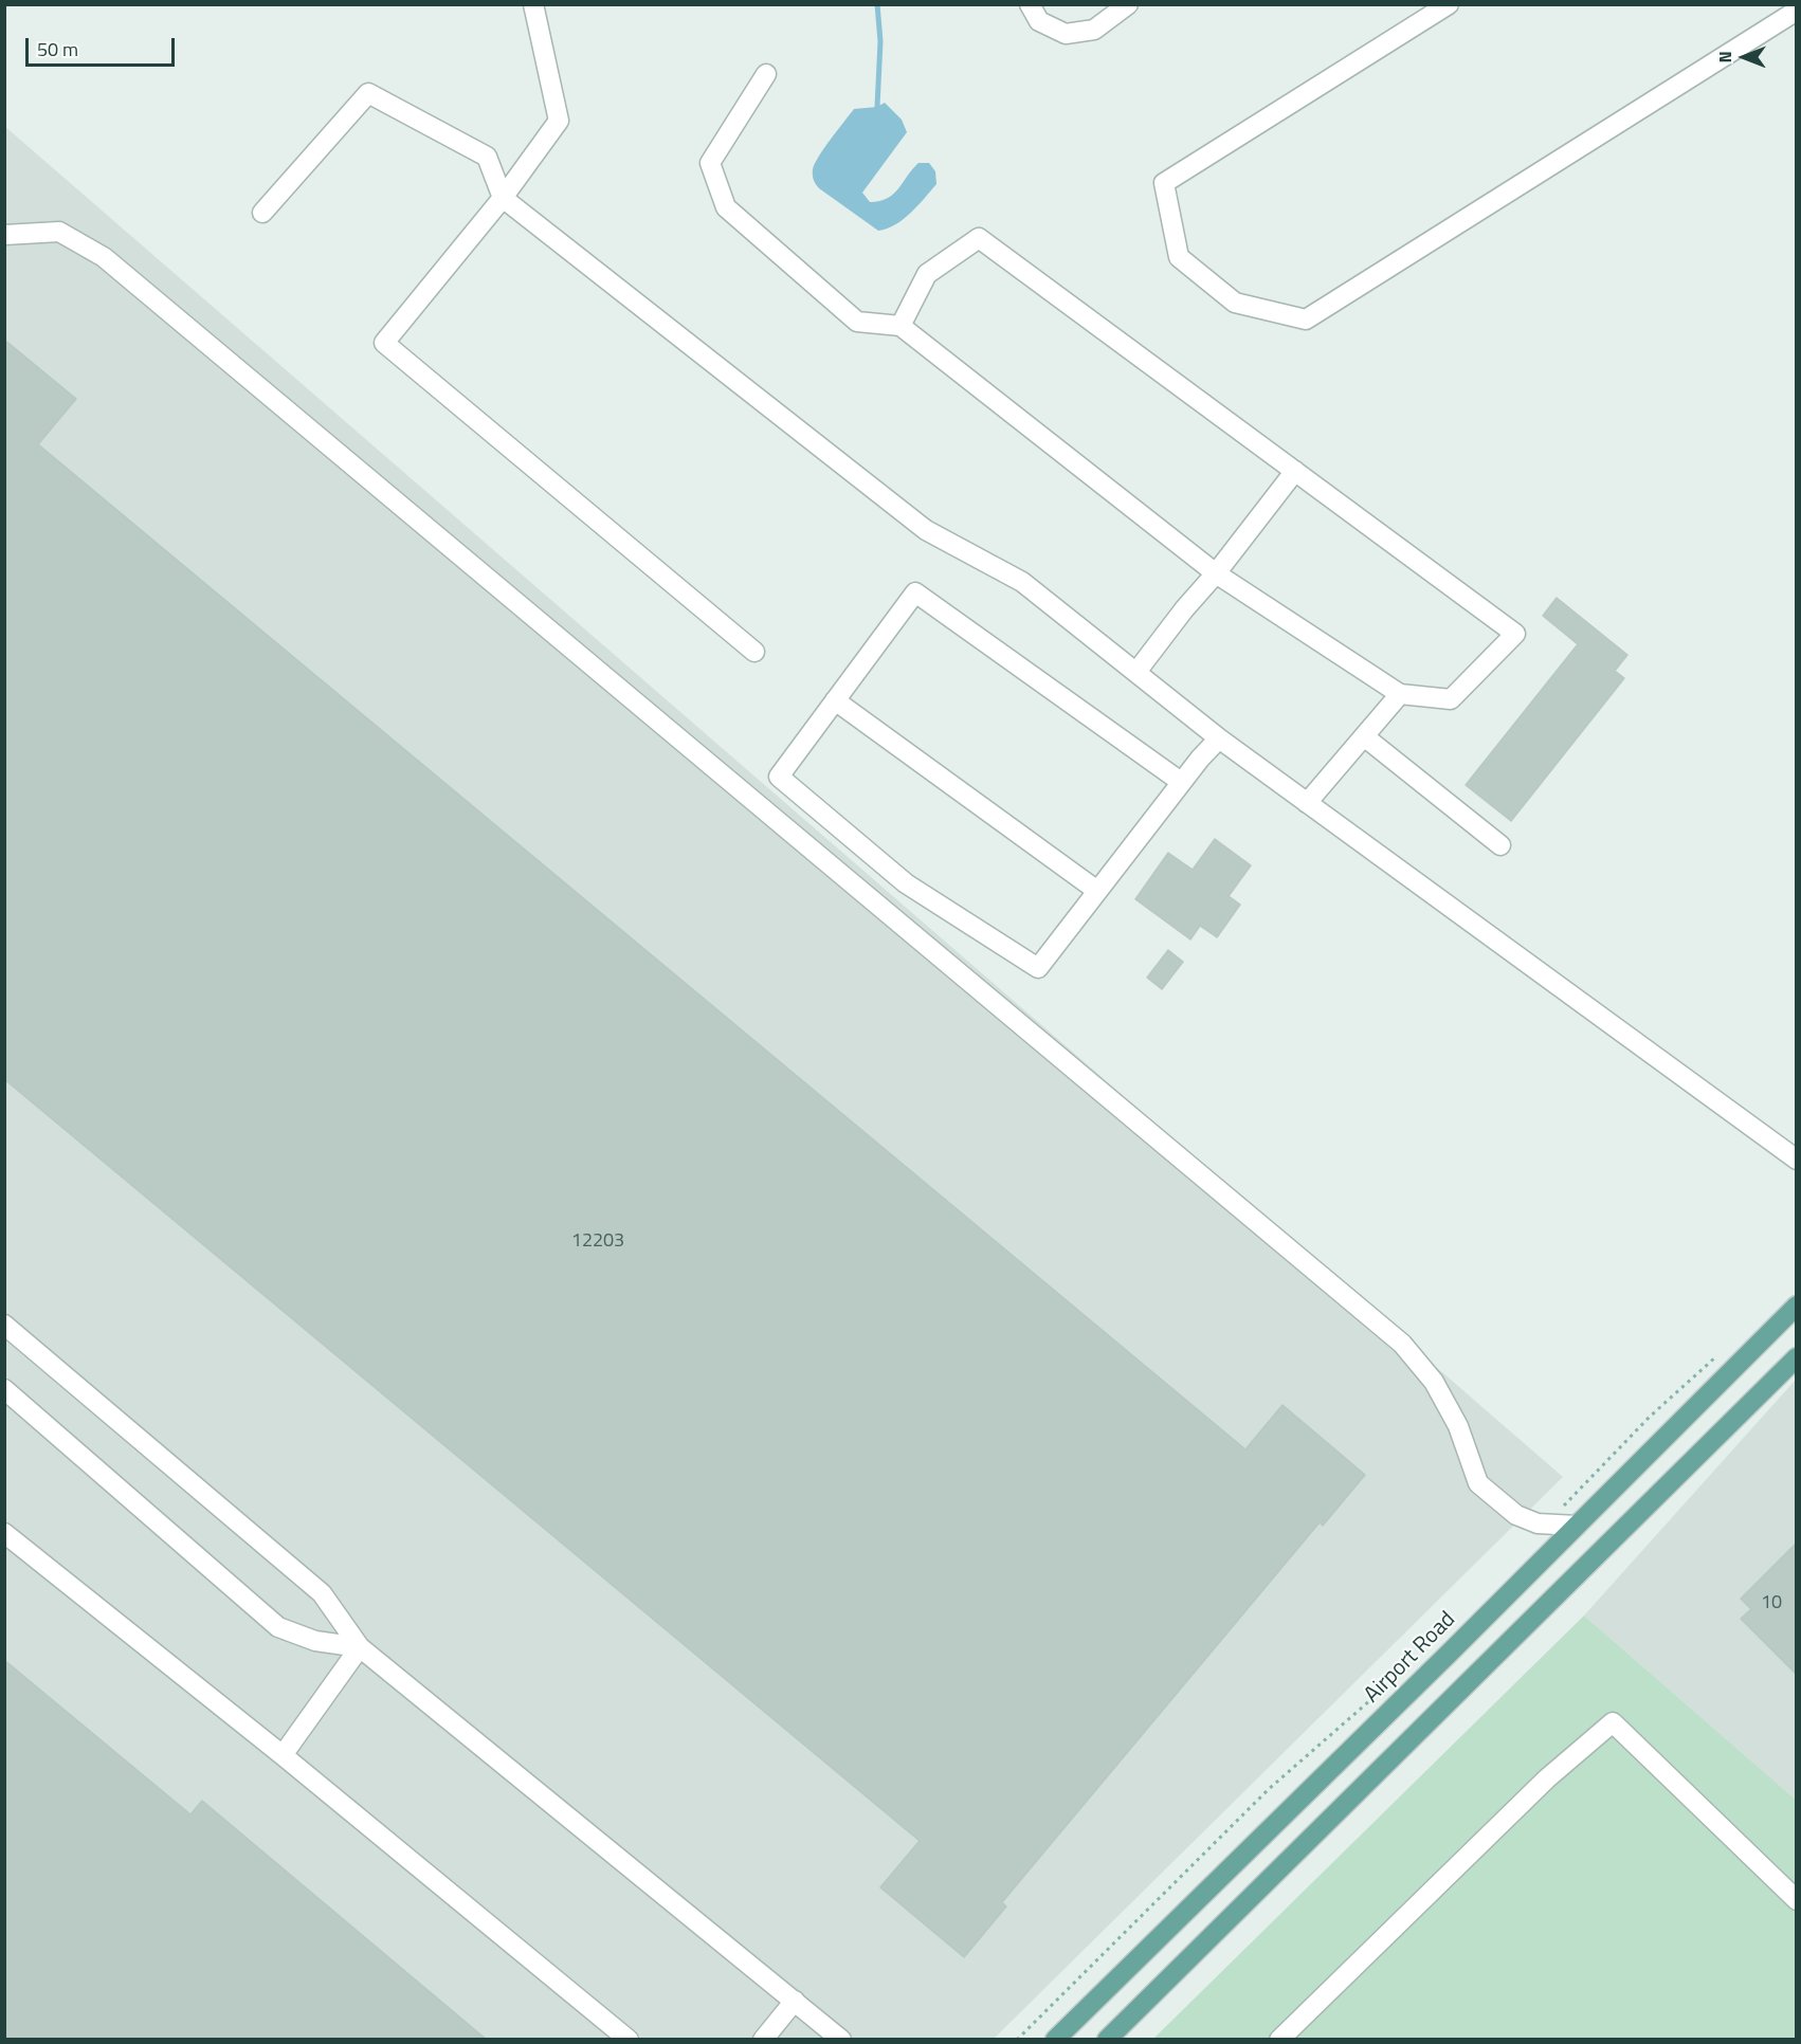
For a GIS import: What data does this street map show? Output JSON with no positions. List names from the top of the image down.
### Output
{
  "streets": {
    "main road": ["Airport Road"]
  },
  "house_numbers": ["12203", "10"],
  "scale_bar": "50 m",
  "north": "left"
}
